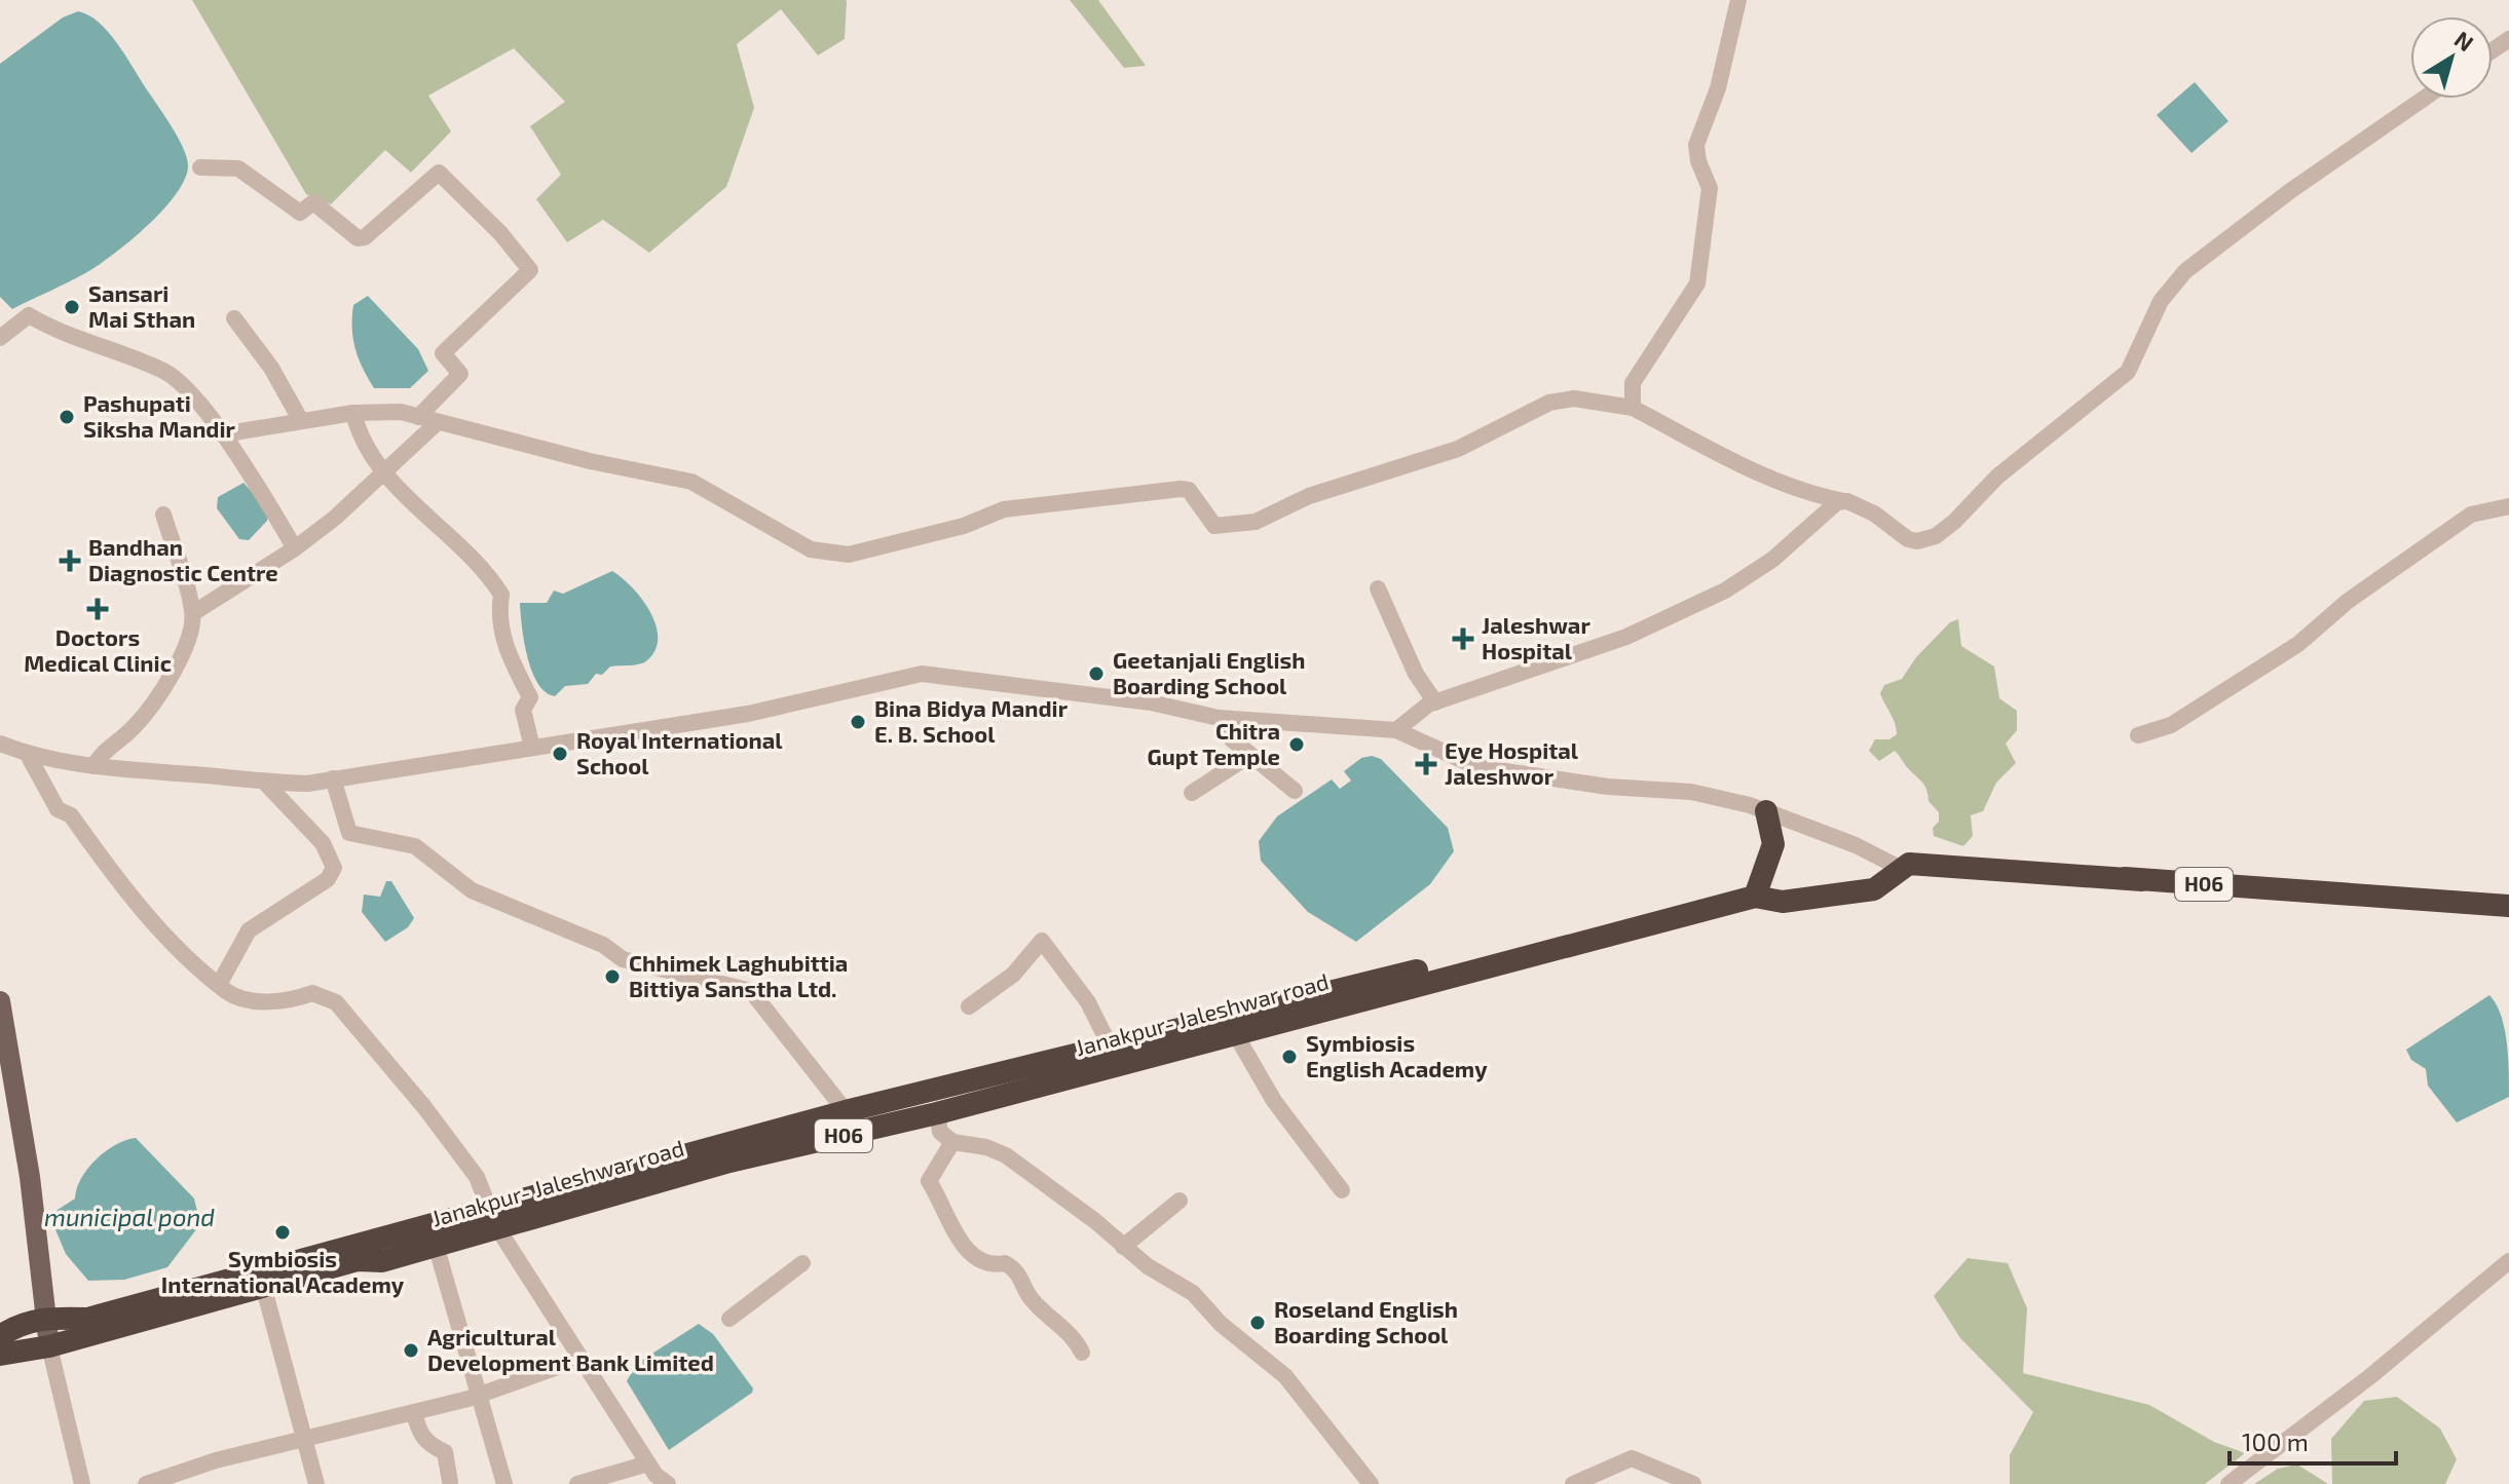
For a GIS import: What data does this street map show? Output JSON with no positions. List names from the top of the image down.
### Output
{
  "streets": {
    "highway": ["H06", "Janakpur- Jaleshwar road"]
  },
  "crossings": [
    ["H06", "Janakpur- Jaleshwar road"]
  ],
  "water": ["municipal pond"],
  "places": {
    "other": [
      "Sansari Mai Sthan",
      "Pashupati Siksha Mandir",
      "Geetanjali English Boarding School",
      "Bina Bidya Mandir E. B. School",
      "Chitra Gupt Temple",
      "Royal International School",
      "Chhimek Laghubittia Bittiya Sanstha Ltd.",
      "Symbiosis English Academy",
      "Symbiosis International Academy",
      "Roseland English Boarding School",
      "Agricultural Development Bank Limited"
    ],
    "health": [
      "Bandhan Diagnostic Centre",
      "Doctors Medical Clinic",
      "Jaleshwar Hospital",
      "Eye Hospital Jaleshwor"
    ]
  },
  "scale_bar": "100 m",
  "north": "top right"
}
